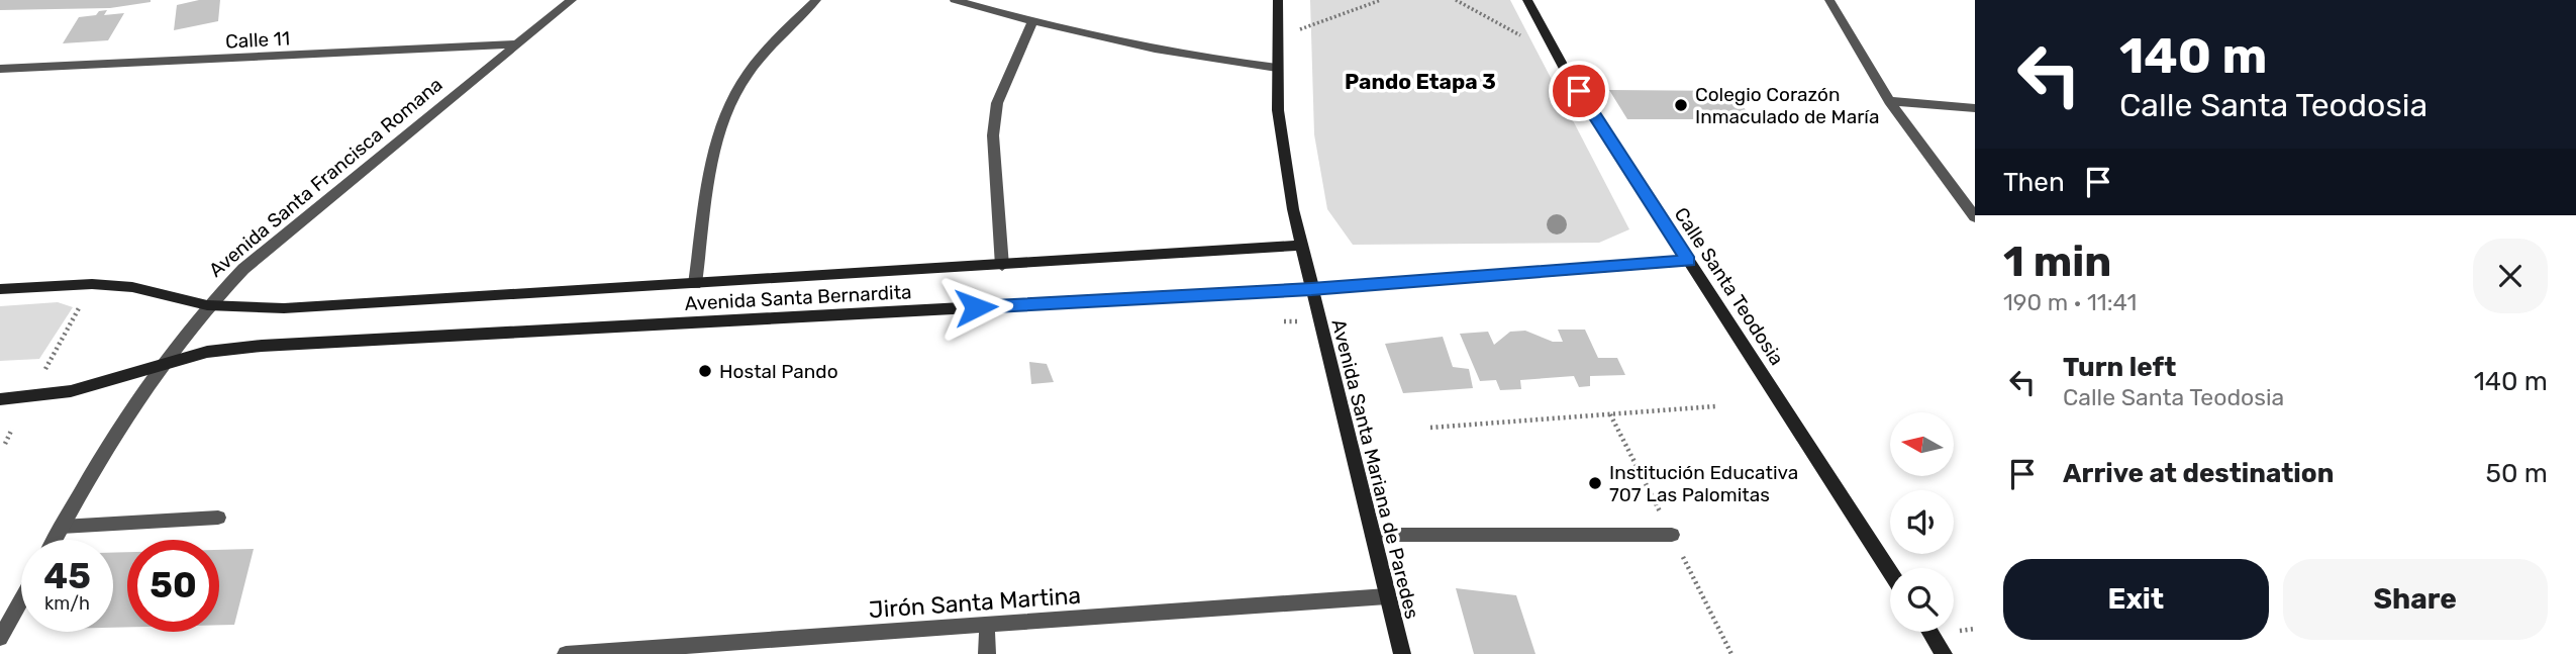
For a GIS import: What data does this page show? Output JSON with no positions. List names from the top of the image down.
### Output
{
  "streets": {
    "main road": ["Calle Santa Teodosia", "Avenida Santa Bernardita", "Avenida Santa Mariana de Paredes"],
    "street": ["Calle 11", "Avenida Santa Francisca Romana", "Jirón Santa Martina"]
  },
  "crossings": [
    ["Calle 11", "Avenida Santa Francisca Romana"],
    ["Avenida Santa Francisca Romana", "Avenida Santa Bernardita"],
    ["Calle Santa Teodosia", "Avenida Santa Bernardita"],
    ["Avenida Santa Bernardita", "Avenida Santa Mariana de Paredes"],
    ["Avenida Santa Mariana de Paredes", "Jirón Santa Martina"]
  ],
  "districts": ["Pando Etapa 3"],
  "places": ["Colegio Corazón Inmaculado de María", "Hostal Pando", "Institución Educativa 707 Las Palomitas"],
  "north": "left",
  "page": {
    "turn": ["140 m", "Calle Santa Teodosia"],
    "then": "Then",
    "heading": ["1 min", "190 m · 11:41"],
    "list": [
      {
        "name": "Turn left",
        "note": "Calle Santa Teodosia",
        "value": "140 m"
      },
      {
        "name": "Arrive at destination",
        "value": "50 m"
      }
    ],
    "speed": "45 km/h",
    "limit": "50",
    "buttons": ["Exit", "Share"]
  }
}
